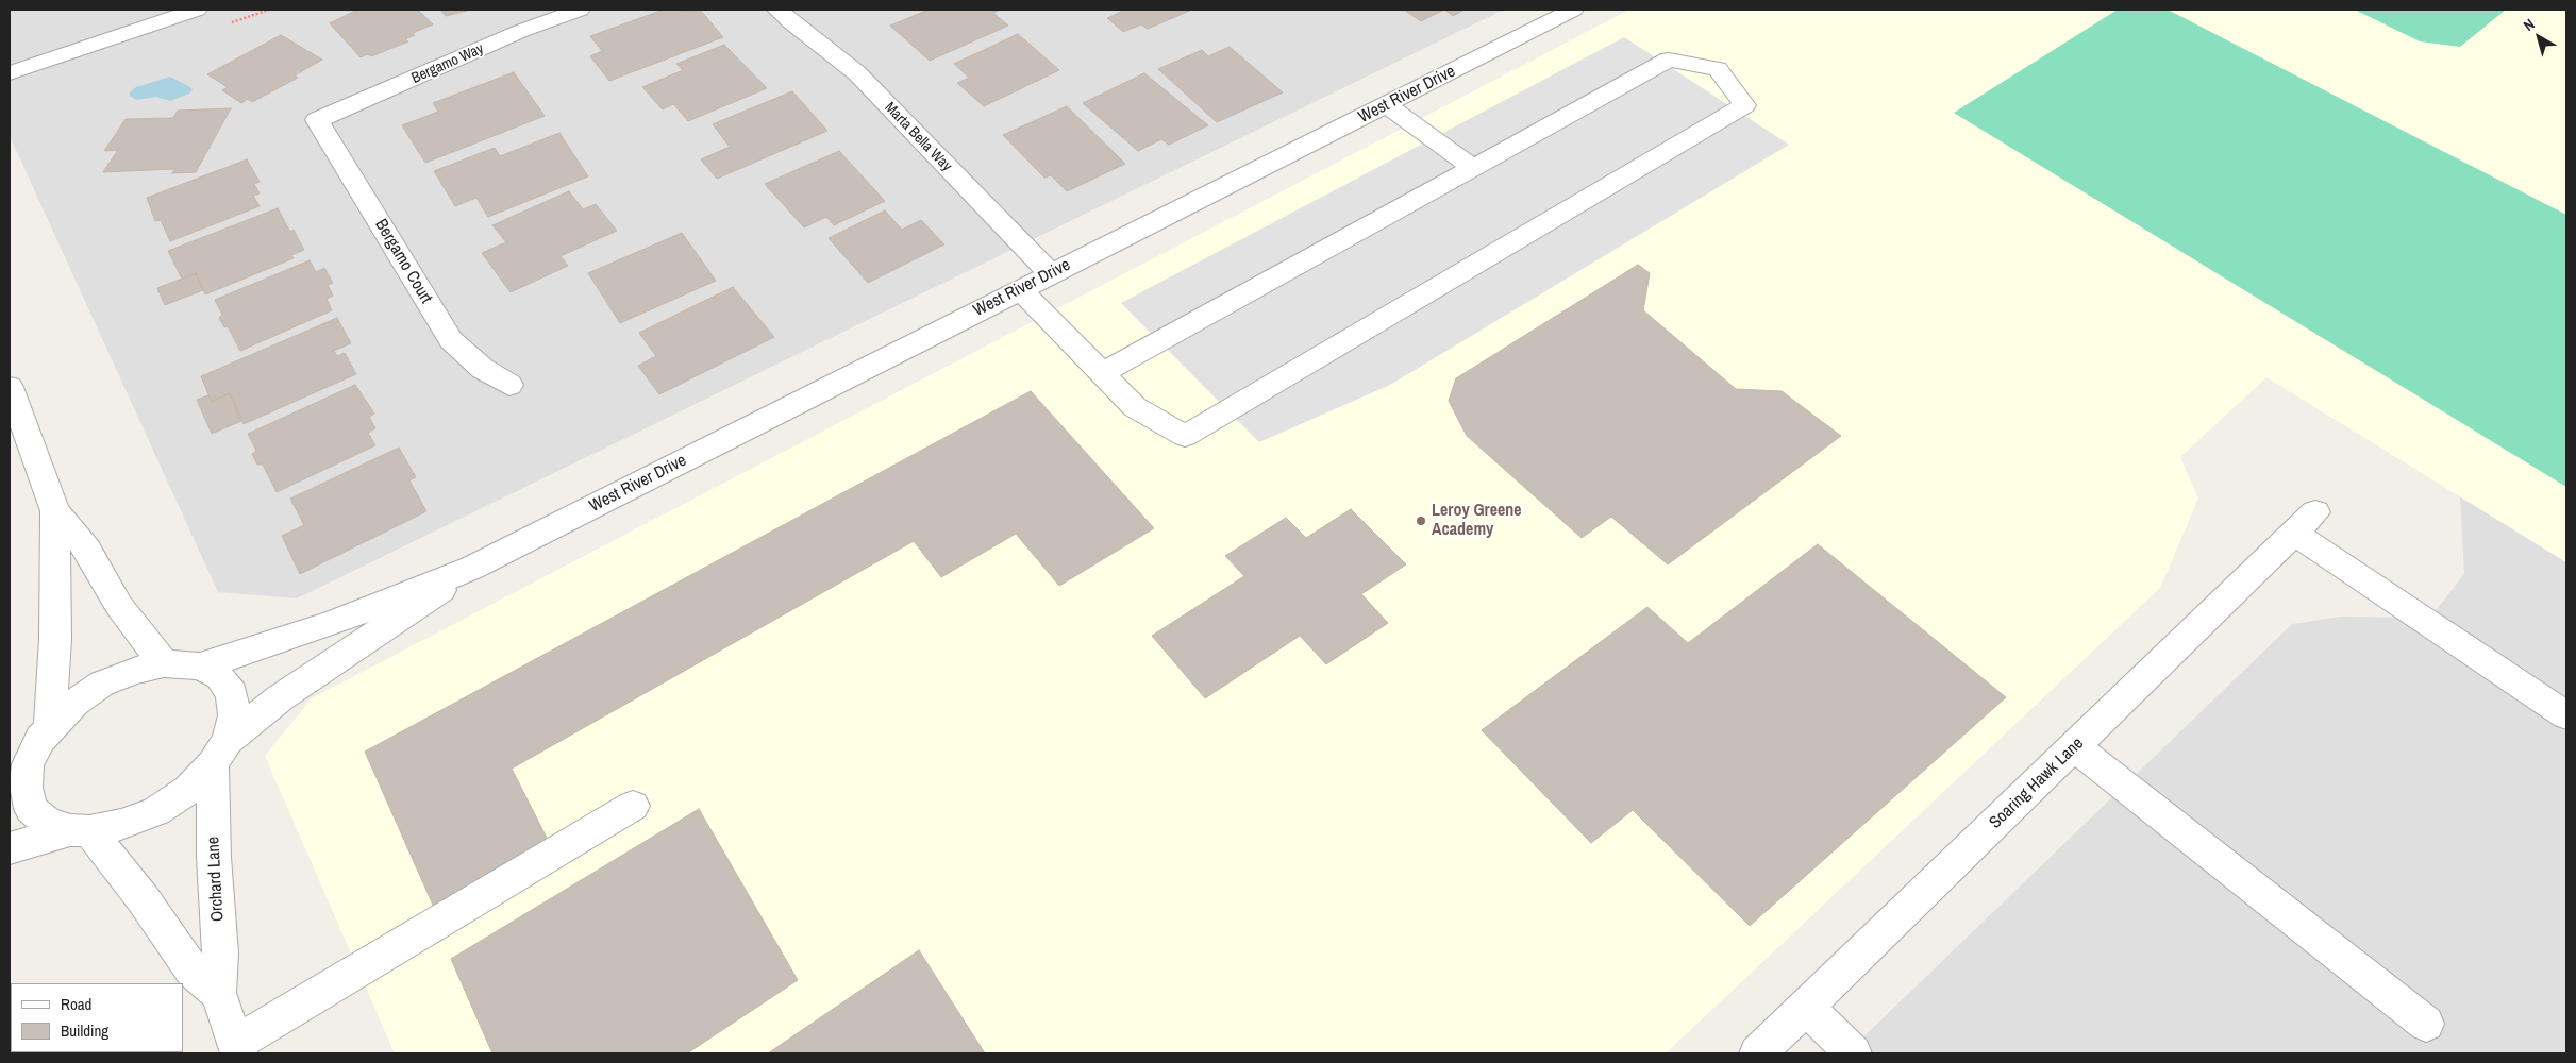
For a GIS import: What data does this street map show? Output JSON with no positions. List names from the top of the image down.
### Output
{
  "streets": {
    "street": [
      "Bergamo Way",
      "West River Drive",
      "Marta Bella Way",
      "Bergamo Court",
      "Soaring Hawk Lane",
      "Orchard Lane"
    ]
  },
  "crossings": [
    ["Bergamo Way", "Bergamo Court"],
    ["West River Drive", "Marta Bella Way"],
    ["West River Drive", "Orchard Lane"]
  ],
  "places": ["Leroy Greene Academy"],
  "legend": ["Road", "Building"],
  "north": "top left"
}
